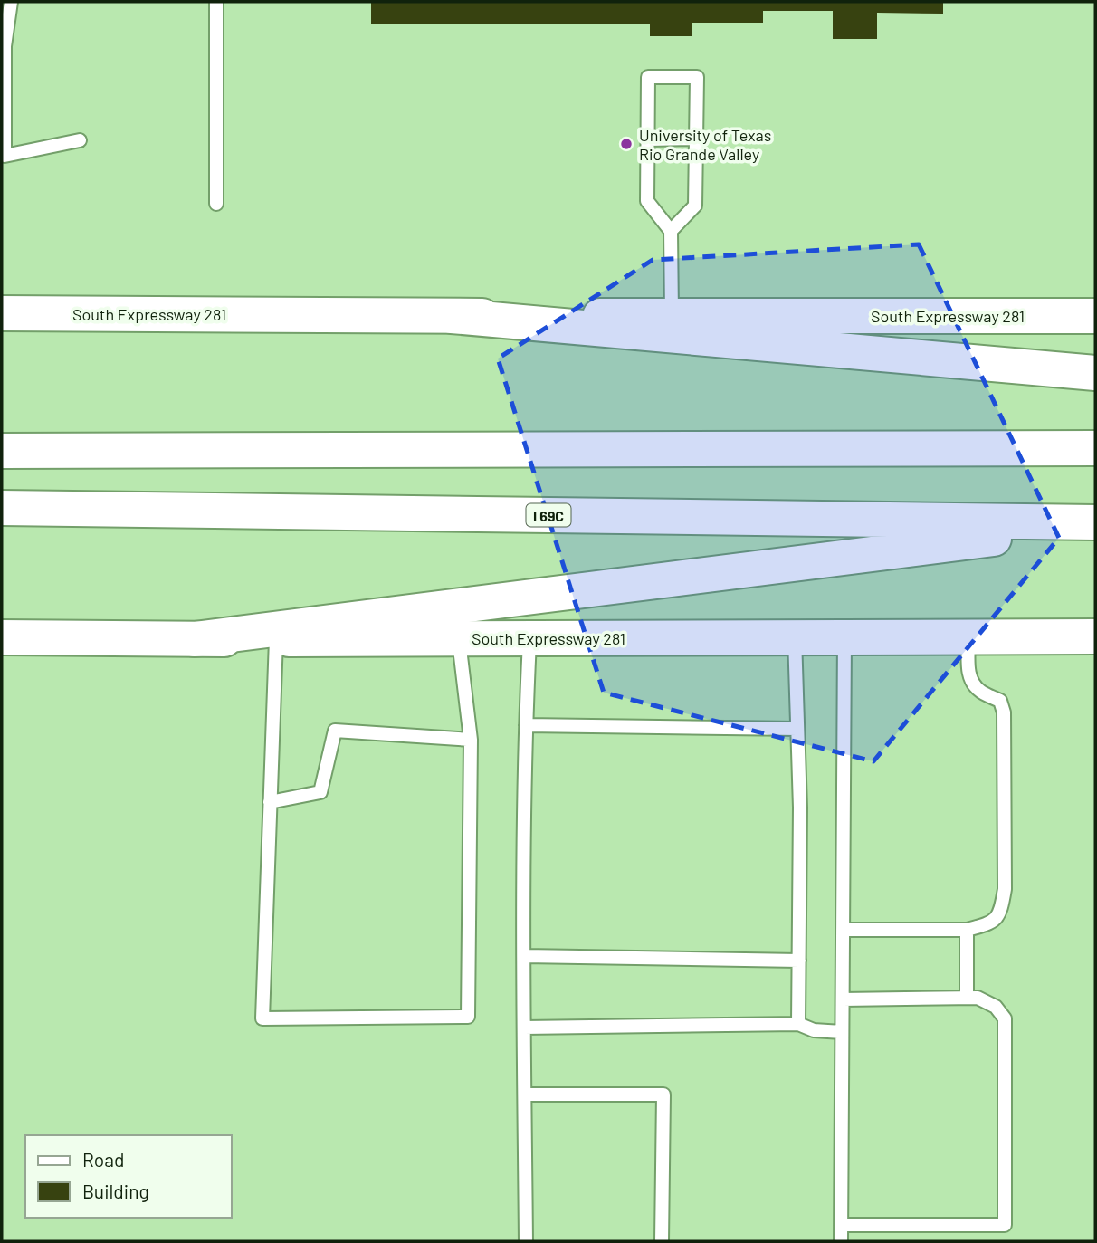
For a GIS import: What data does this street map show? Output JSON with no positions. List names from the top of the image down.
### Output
{
  "streets": {
    "main road": ["South Expressway 281", "I 69C"]
  },
  "places": ["University of Texas Rio Grande Valley"],
  "legend": ["Road", "Building"]
}
